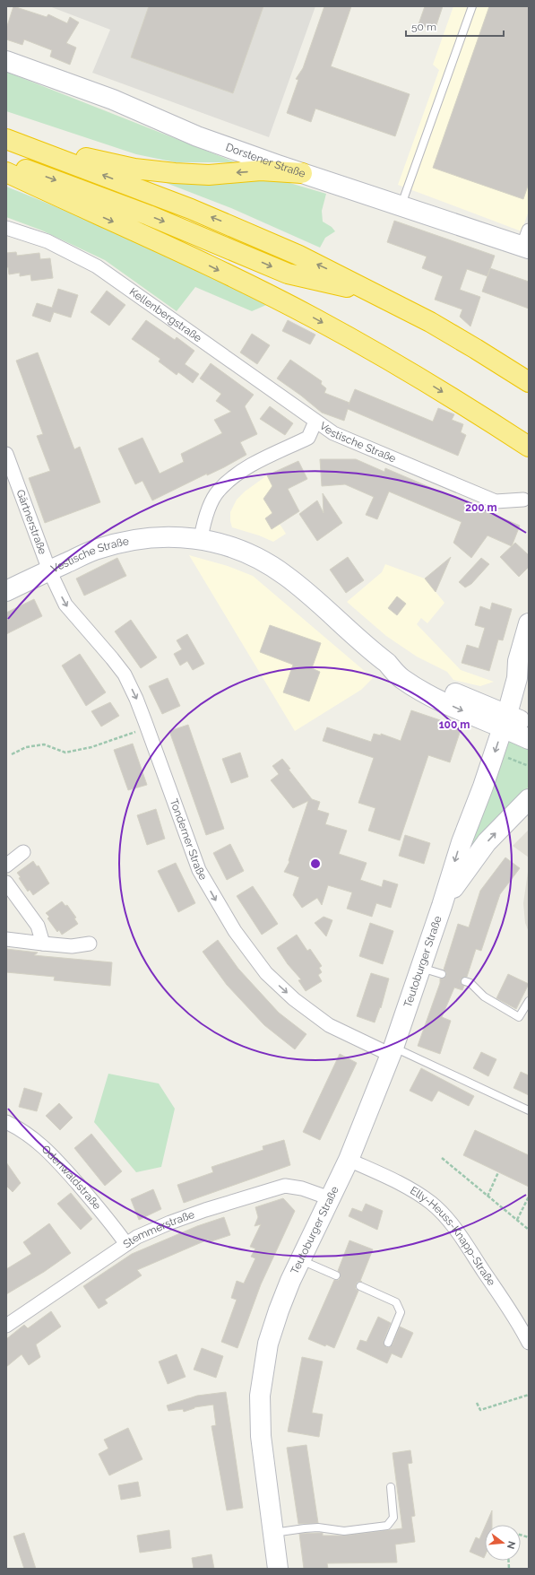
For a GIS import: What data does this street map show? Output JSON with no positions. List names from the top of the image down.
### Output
{
  "streets": {
    "main road": ["Dorstener Straße", "Vestische Straße", "Teutoburger Straße"],
    "street": [
      "Kellenbergstraße",
      "Gärtnerstraße",
      "Tonderner Straße",
      "Odenwaldstraße",
      "Stemmerstraße",
      "Elly-Heuss-Knapp-Straße"
    ]
  },
  "crossings": [
    ["Kellenbergstraße", "Vestische Straße"],
    ["Vestische Straße", "Gärtnerstraße"],
    ["Vestische Straße", "Tonderner Straße"],
    ["Vestische Straße", "Teutoburger Straße"],
    ["Gärtnerstraße", "Tonderner Straße"],
    ["Tonderner Straße", "Teutoburger Straße"],
    ["Teutoburger Straße", "Stemmerstraße"],
    ["Teutoburger Straße", "Elly-Heuss-Knapp-Straße"],
    ["Odenwaldstraße", "Stemmerstraße"]
  ],
  "one_way": ["Tonderner Straße"],
  "scale_bar": "50 m",
  "north": "right",
  "rings": ["200 m", "100 m"]
}
